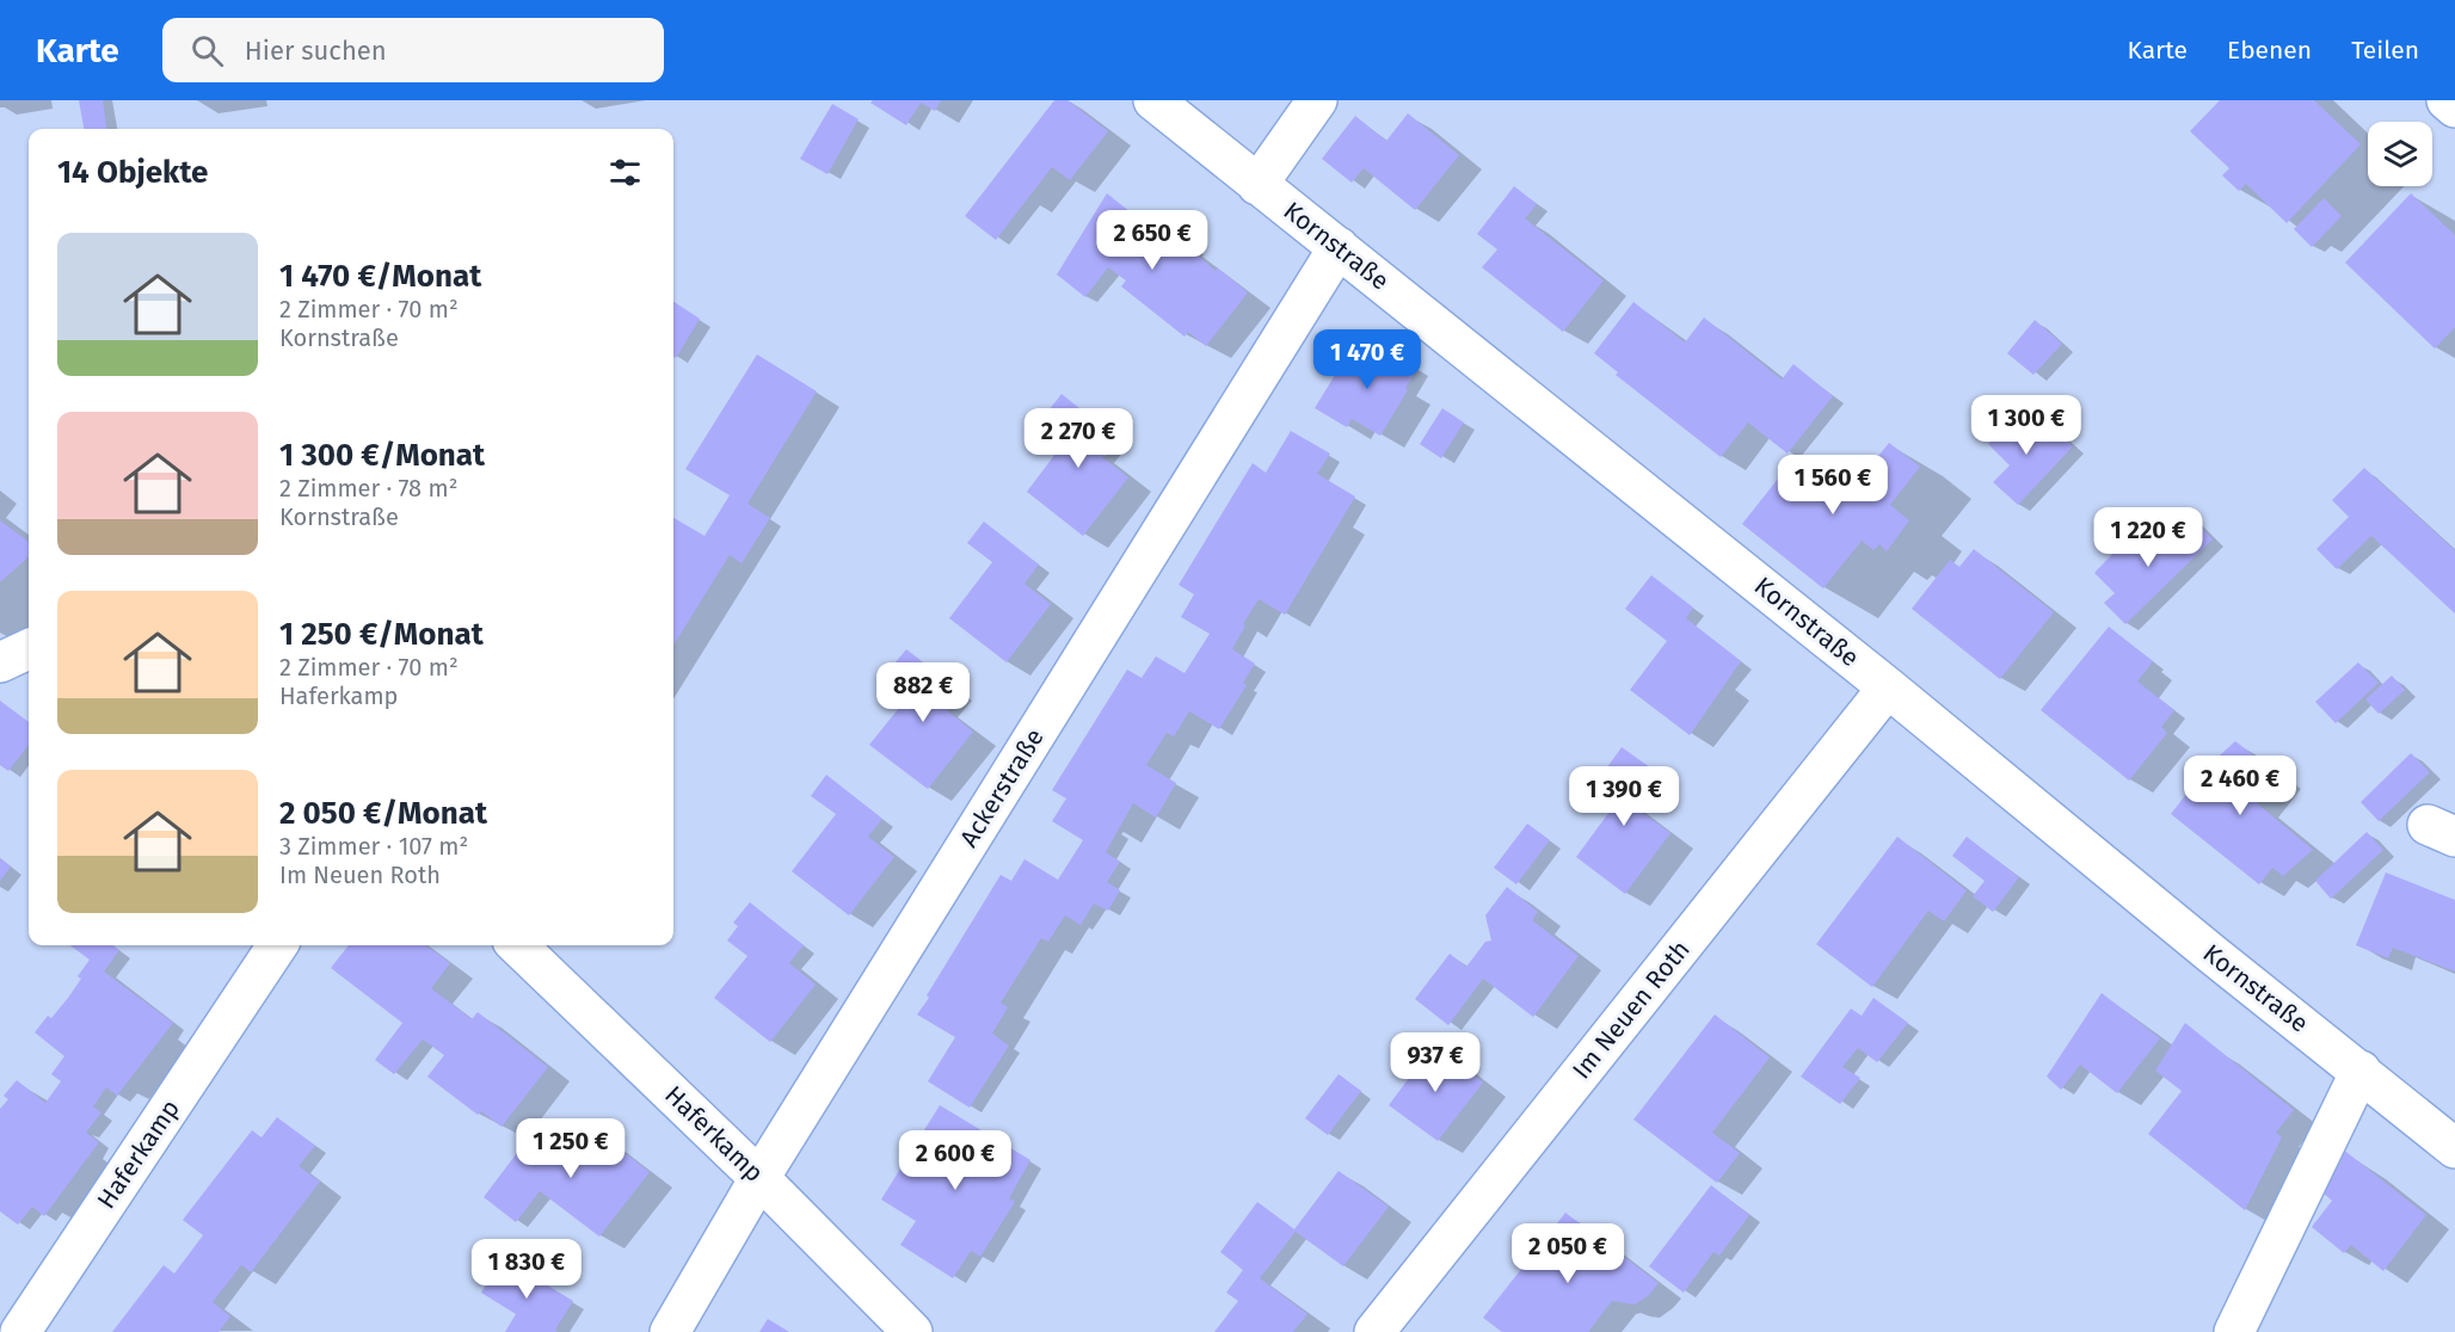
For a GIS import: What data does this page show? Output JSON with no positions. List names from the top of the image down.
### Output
{
  "streets": {
    "street": [
      "Kornstraße",
      "Ackerstraße",
      "Im Neuen Roth",
      "Haferkamp"
    ]
  },
  "crossings": [
    ["Kornstraße", "Ackerstraße"],
    ["Kornstraße", "Im Neuen Roth"],
    ["Ackerstraße", "Haferkamp"]
  ],
  "page": {
    "header": "Karte",
    "search": "Hier suchen",
    "nav": ["Karte", "Ebenen", "Teilen"],
    "heading": "14 Objekte",
    "price": [
      "2 650 €",
      "1 470 €",
      "1 300 €",
      "2 270 €",
      "1 560 €",
      "1 220 €",
      "882 €",
      "2 460 €",
      "1 390 €",
      "937 €",
      "1 250 €",
      "2 600 €",
      "2 050 €",
      "1 830 €"
    ],
    "list": [
      {
        "name": "1 470 €/Monat",
        "note": "2 Zimmer · 70 m² · Kornstraße"
      },
      {
        "name": "1 300 €/Monat",
        "note": "2 Zimmer · 78 m² · Kornstraße"
      },
      {
        "name": "1 250 €/Monat",
        "note": "2 Zimmer · 70 m² · Haferkamp"
      },
      {
        "name": "2 050 €/Monat",
        "note": "3 Zimmer · 107 m² · Im Neuen Roth"
      }
    ]
  }
}
